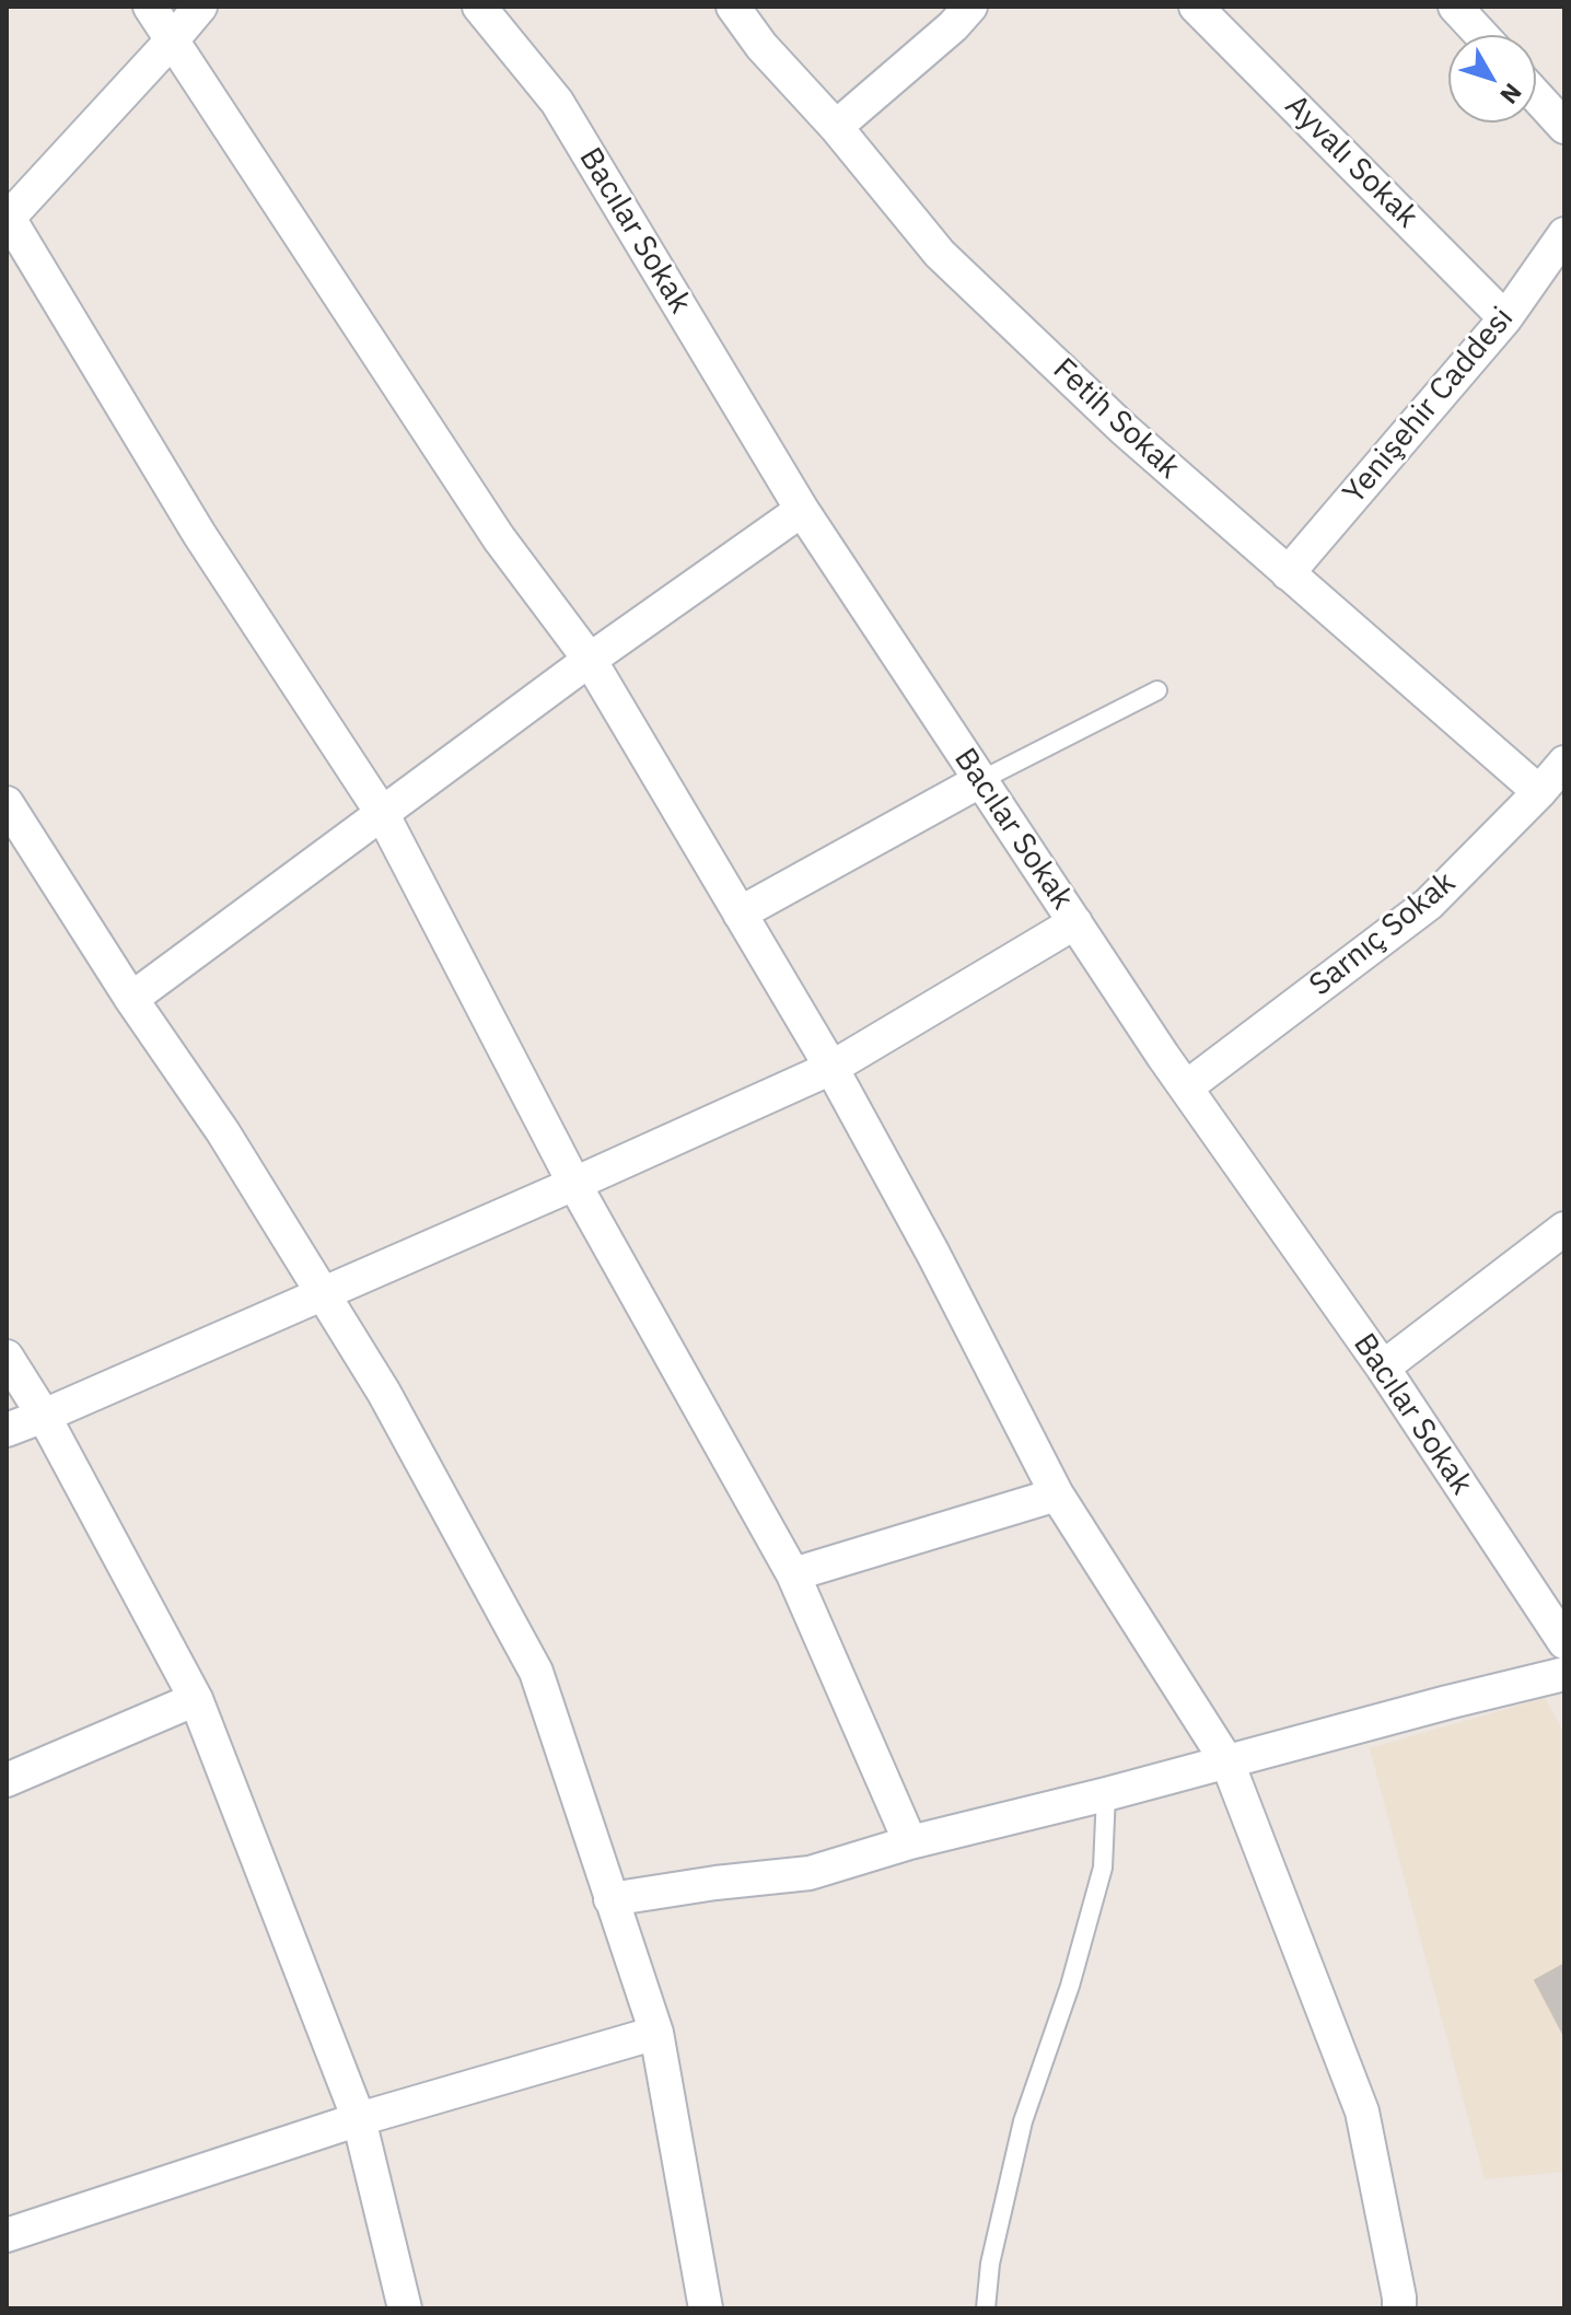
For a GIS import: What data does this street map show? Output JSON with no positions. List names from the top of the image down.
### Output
{
  "streets": {
    "street": [
      "Ayvalı Sokak",
      "Bacılar Sokak",
      "Yenişehir Caddesi",
      "Fetih Sokak",
      "Sarnıç Sokak"
    ]
  },
  "crossings": [
    ["Ayvalı Sokak", "Yenişehir Caddesi"],
    ["Bacılar Sokak", "Sarnıç Sokak"],
    ["Yenişehir Caddesi", "Fetih Sokak"],
    ["Fetih Sokak", "Sarnıç Sokak"]
  ],
  "north": "bottom right"
}
